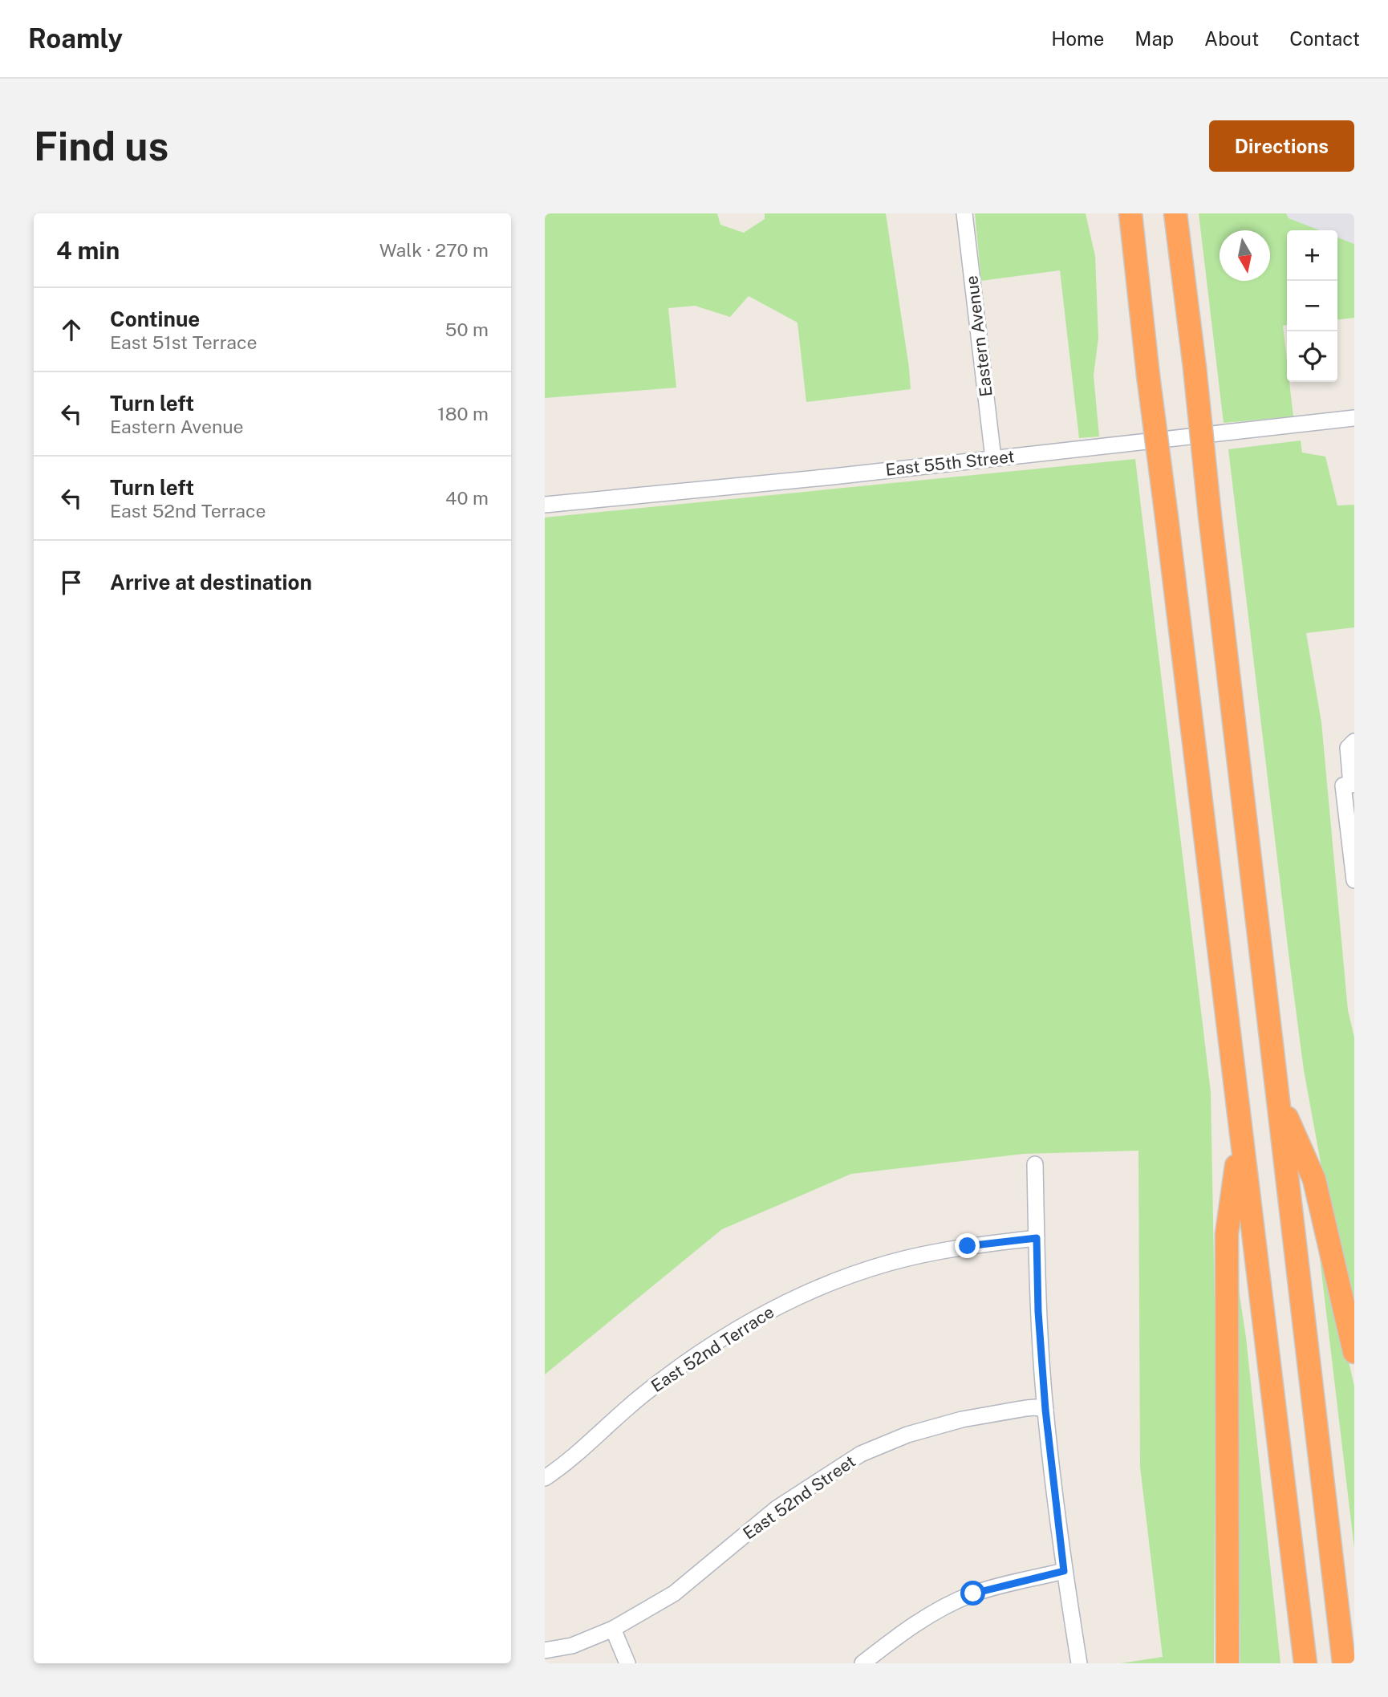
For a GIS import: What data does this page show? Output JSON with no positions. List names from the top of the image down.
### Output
{
  "streets": {
    "street": [
      "Eastern Avenue",
      "East 55th Street",
      "East 52nd Terrace",
      "East 52nd Street"
    ]
  },
  "crossings": [
    ["Eastern Avenue", "East 55th Street"]
  ],
  "north": "bottom",
  "page": {
    "header": "Roamly",
    "nav": [
      "Home",
      "Map",
      "About",
      "Contact"
    ],
    "buttons": "Directions",
    "title": "Find us",
    "heading": ["4 min", "Walk · 270 m"],
    "map_buttons": ["+", "−"],
    "list": [
      ["Continue", "East 51st Terrace", "50 m"],
      ["Turn left", "Eastern Avenue", "180 m"],
      ["Turn left", "East 52nd Terrace", "40 m"],
      "Arrive at destination"
    ]
  }
}
